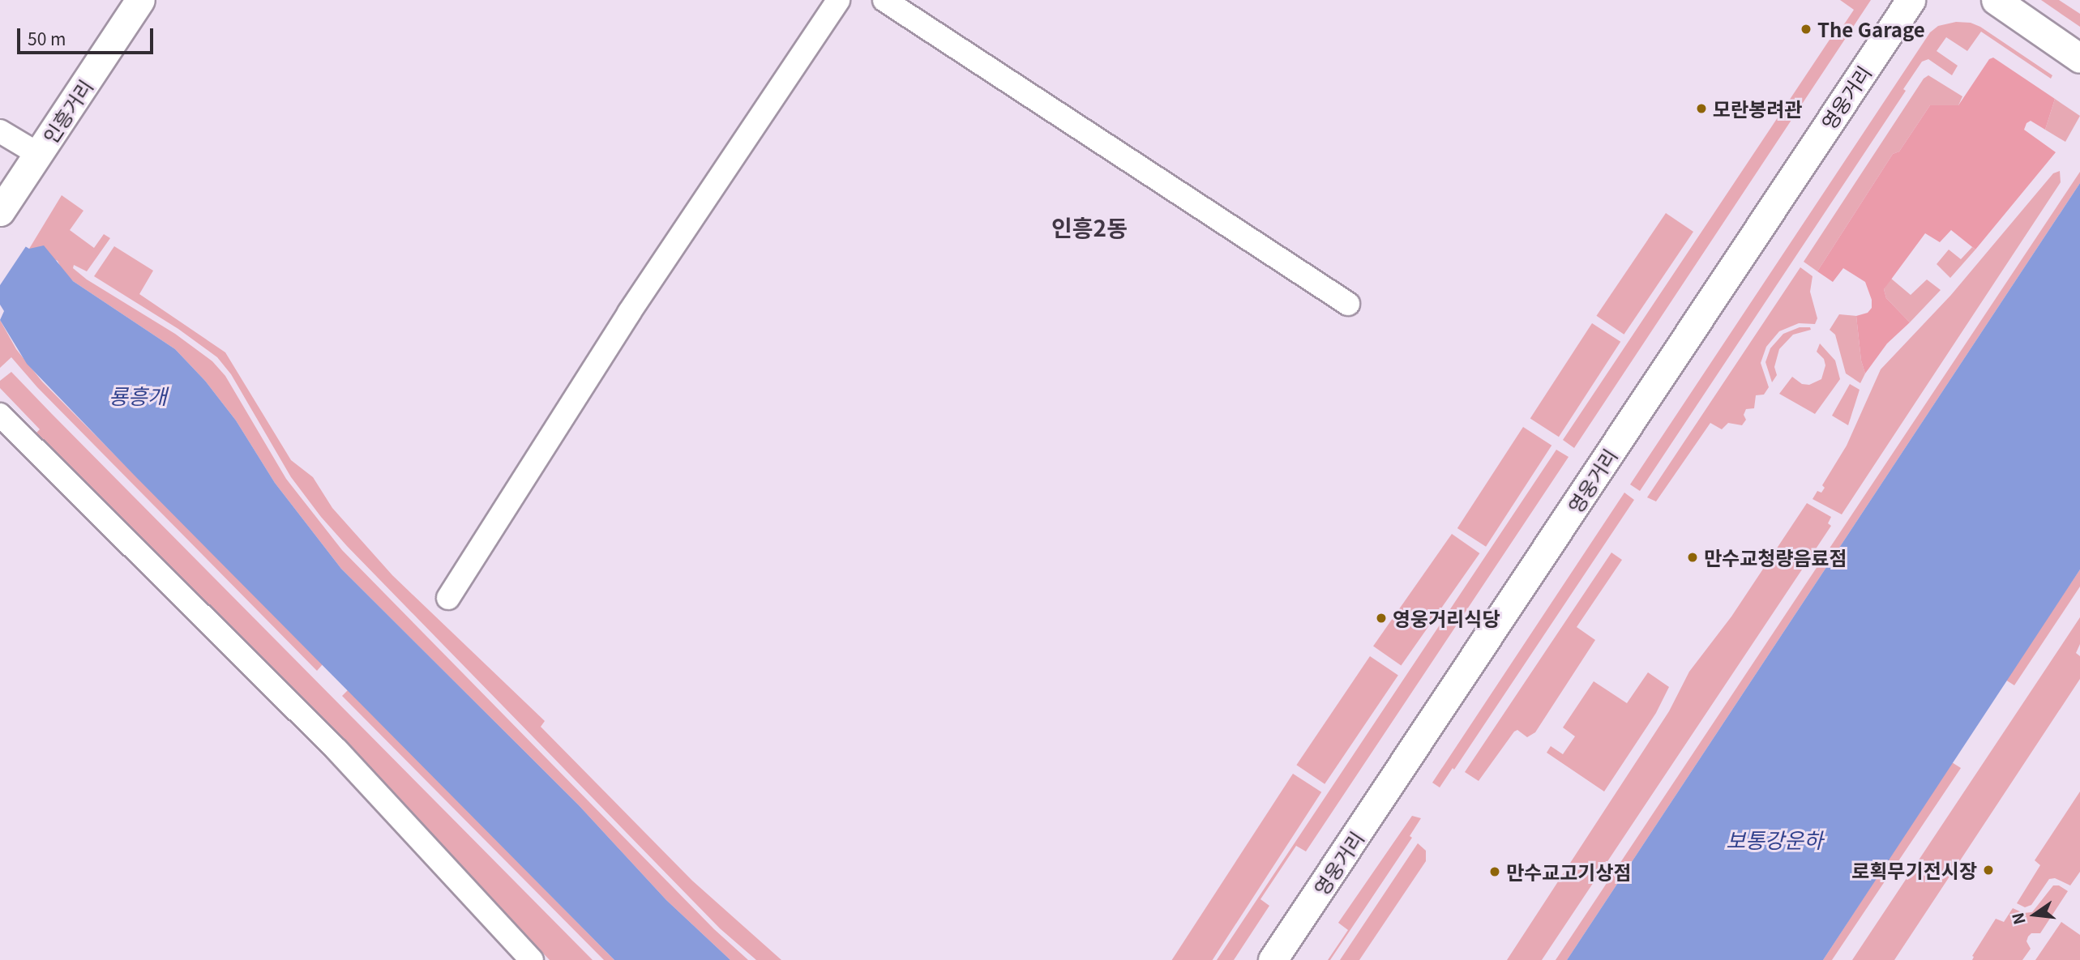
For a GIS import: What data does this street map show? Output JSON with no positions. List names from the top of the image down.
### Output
{
  "streets": {
    "main road": ["영웅거리", "인흥거리"]
  },
  "districts": ["인흥2동"],
  "water": ["룡흥개", "보통강운하"],
  "places": [
    "The Garage",
    "모란봉려관",
    "만수교청량음료점",
    "영웅거리식당",
    "로획무기전시장",
    "만수교고기상점"
  ],
  "scale_bar": "50 m",
  "north": "left"
}
